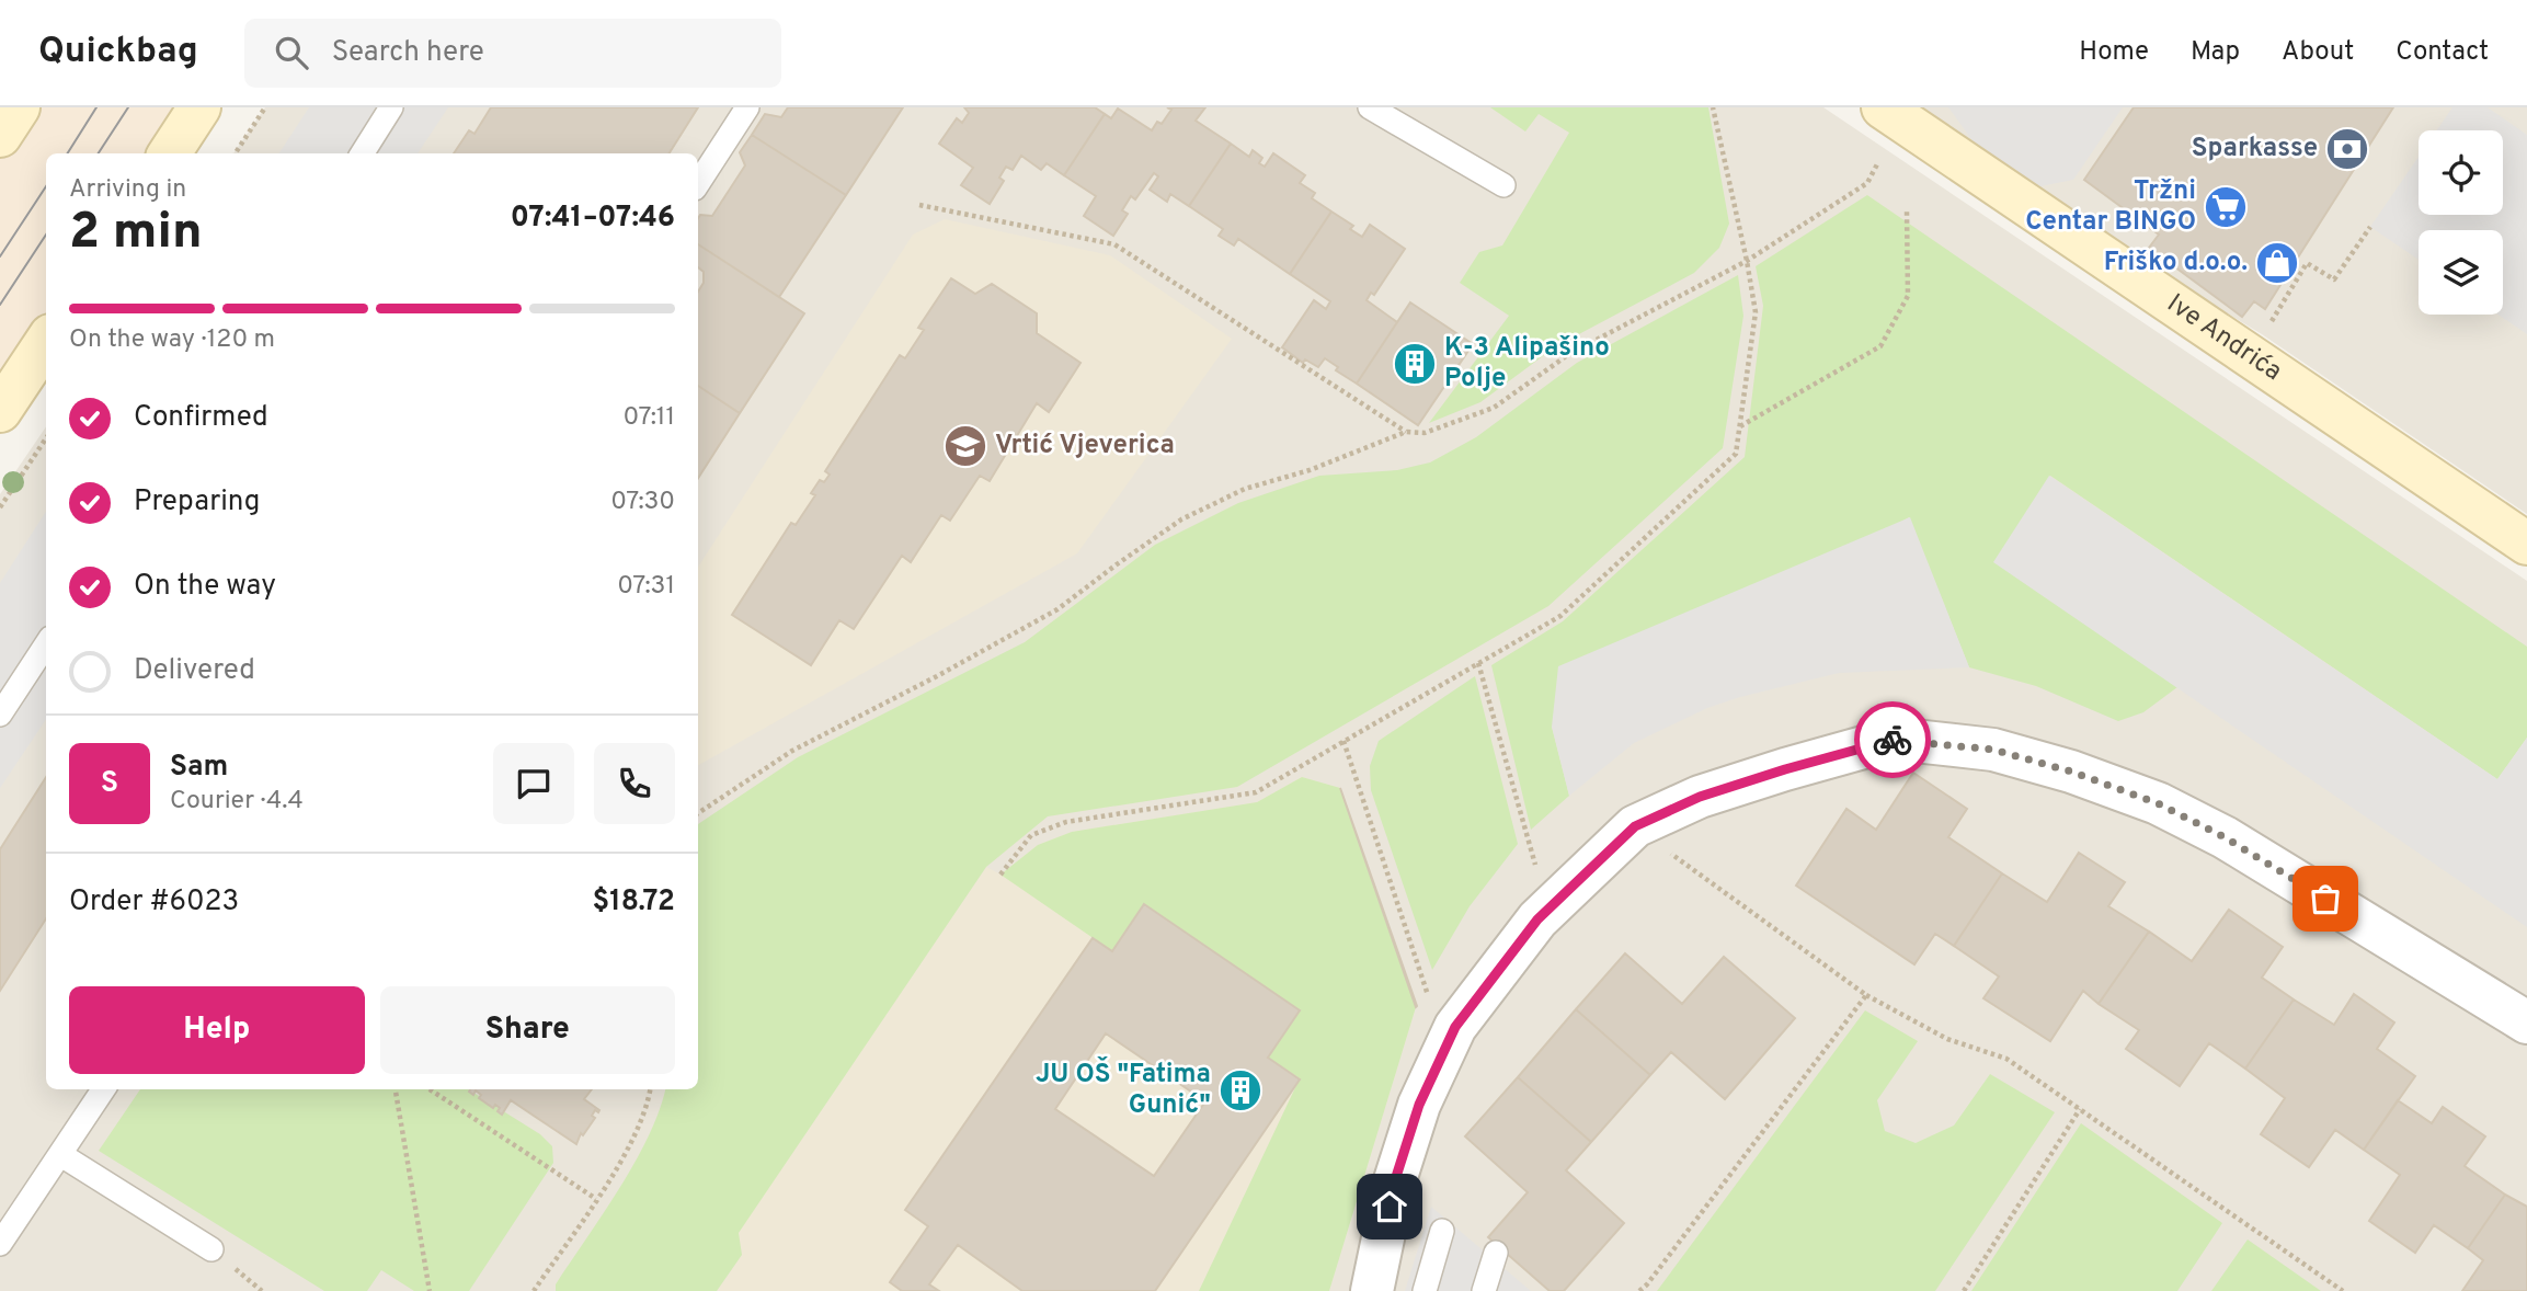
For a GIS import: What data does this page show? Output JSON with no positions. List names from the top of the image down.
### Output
{
  "streets": {
    "main road": ["Ive Andrića"]
  },
  "places": {
    "bank": ["Sparkasse"],
    "supermarket": ["Tržni Centar BINGO"],
    "shop": ["Friško d.o.o."],
    "building": ["K-3 Alipašino Polje", "JU OŠ \"Fatima Gunić\""],
    "school or university": ["Vrtić Vjeverica"]
  },
  "page": {
    "header": "Quickbag",
    "search": "Search here",
    "nav": [
      "Home",
      "Map",
      "About",
      "Contact"
    ],
    "heading": ["2 min", "Arriving in", "07:41–07:46"],
    "panel": [
      "Sam",
      "Courier · 4.4",
      "Order #6023",
      "$18.72"
    ],
    "bar": "On the way · 120 m",
    "list": [
      ["Confirmed", "07:11"],
      ["Preparing", "07:30"],
      ["On the way", "07:31"],
      "Delivered"
    ],
    "round": "S",
    "buttons": ["Help", "Share"]
  }
}
